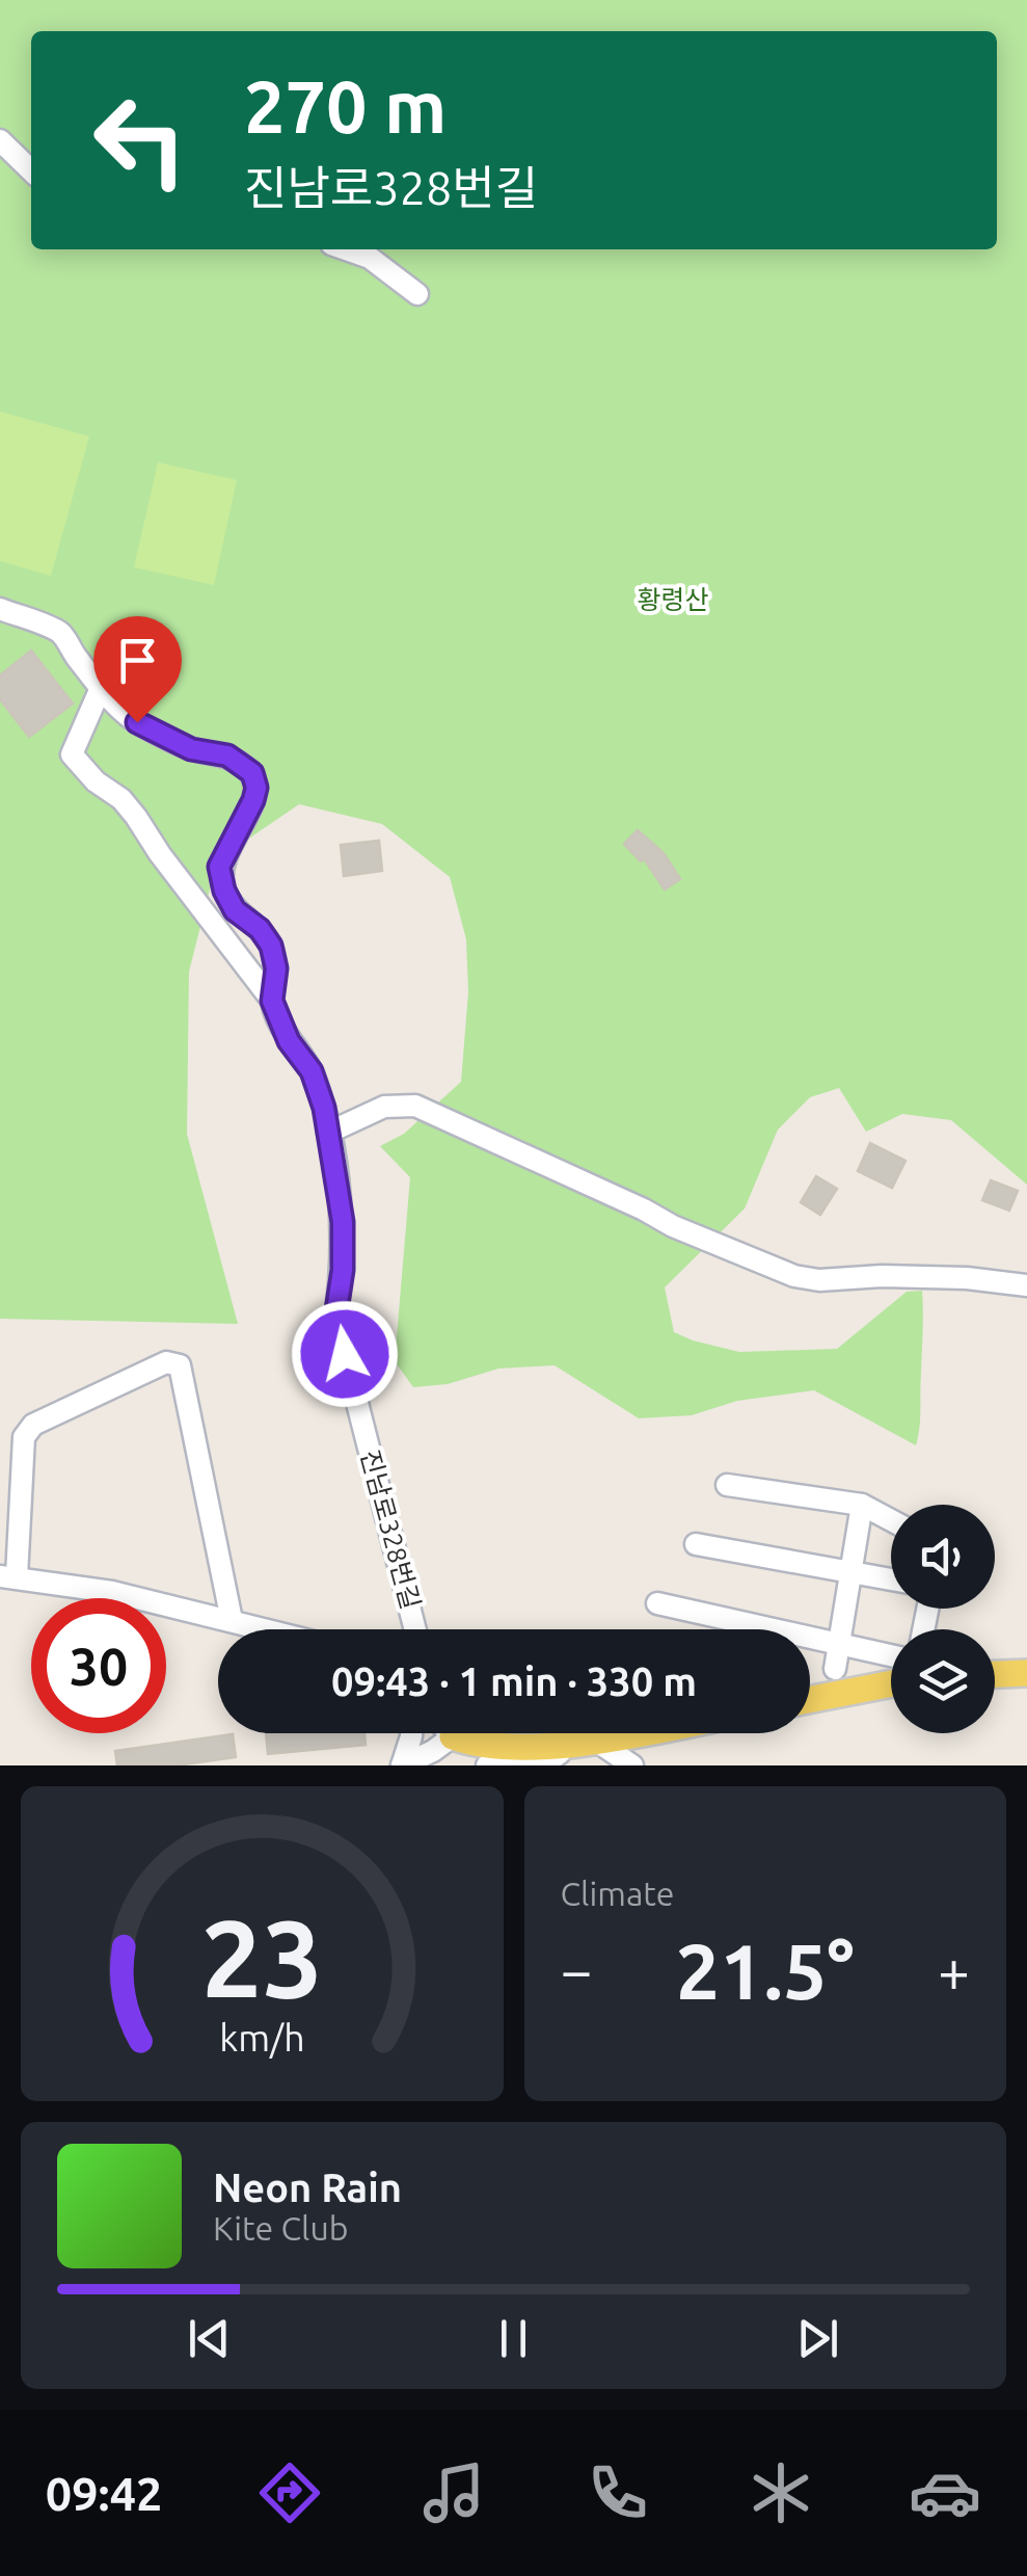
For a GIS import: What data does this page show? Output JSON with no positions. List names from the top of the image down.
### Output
{
  "streets": {
    "street": ["진남로328번길"]
  },
  "parks": ["황령산"],
  "page": {
    "turn": ["270 m", "진남로328번길"],
    "limit": "30",
    "trip": "09:43 · 1 min · 330 m",
    "tile": "Climate",
    "heat": ["−", "21.5°", "+"],
    "song": ["Neon Rain", "Kite Club"],
    "tabs": "09:42",
    "gauge": ["23", "km/h"]
  }
}
